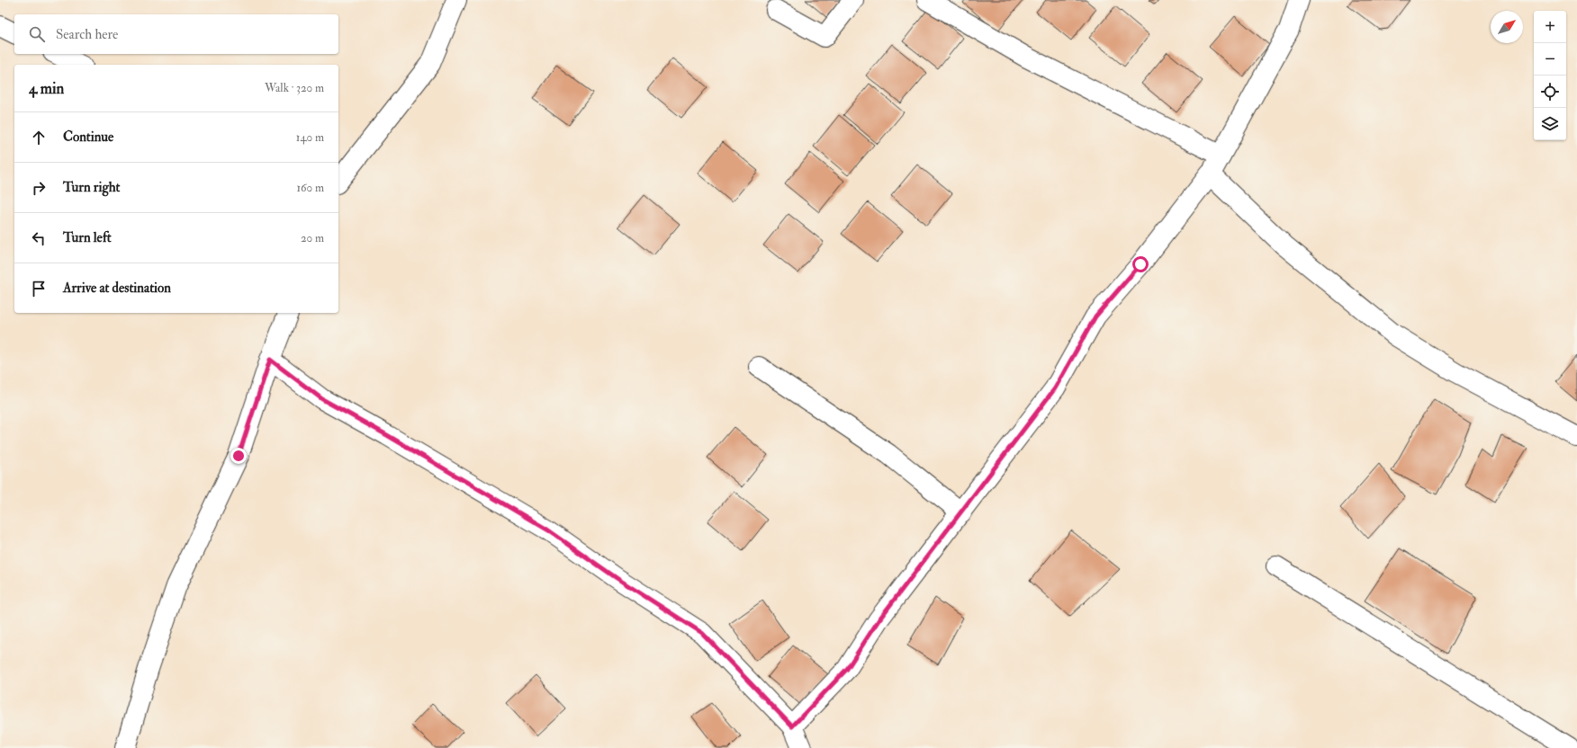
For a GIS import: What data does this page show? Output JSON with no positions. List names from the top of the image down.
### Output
{
  "north": "top right",
  "page": {
    "map_buttons": ["+", "−"],
    "search": "Search here",
    "heading": ["4 min", "Walk · 320 m"],
    "list": [
      ["Continue", "140 m"],
      ["Turn right", "160 m"],
      ["Turn left", "20 m"],
      "Arrive at destination"
    ]
  }
}
